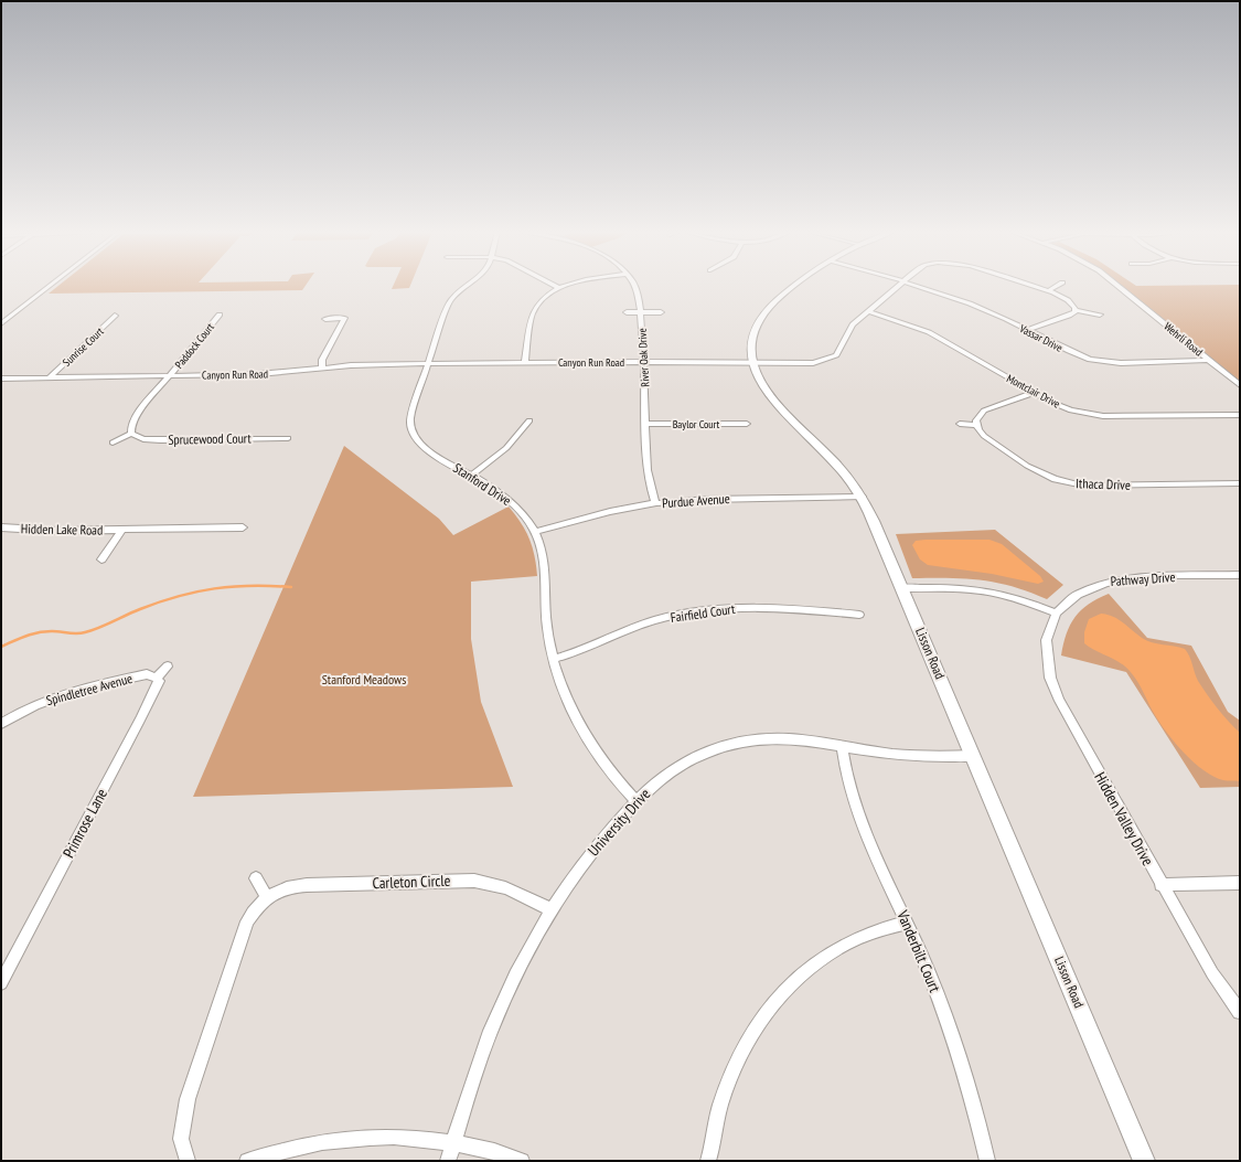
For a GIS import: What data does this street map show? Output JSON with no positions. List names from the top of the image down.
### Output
{
  "streets": {
    "street": [
      "Vassar Drive",
      "Wehrli Road",
      "Paddock Court",
      "Sunrise Court",
      "River Oak Drive",
      "Canyon Run Road",
      "Montclair Drive",
      "Baylor Court",
      "Sprucewood Court",
      "Stanford Drive",
      "Ithaca Drive",
      "Purdue Avenue",
      "Hidden Lake Road",
      "Pathway Drive",
      "Fairfield Court",
      "Lisson Road",
      "Spindletree Avenue",
      "Hidden Valley Drive",
      "University Drive",
      "Primrose Lane",
      "Carleton Circle",
      "Vanderbilt Court"
    ]
  },
  "crossings": [
    ["Vassar Drive", "Wehrli Road"],
    ["Paddock Court", "Canyon Run Road"],
    ["Sunrise Court", "Canyon Run Road"],
    ["River Oak Drive", "Canyon Run Road"],
    ["River Oak Drive", "Baylor Court"],
    ["River Oak Drive", "Purdue Avenue"],
    ["Canyon Run Road", "Montclair Drive"],
    ["Canyon Run Road", "Stanford Drive"],
    ["Canyon Run Road", "Lisson Road"],
    ["Stanford Drive", "Purdue Avenue"],
    ["Stanford Drive", "Fairfield Court"],
    ["Stanford Drive", "University Drive"],
    ["Purdue Avenue", "Lisson Road"],
    ["Pathway Drive", "Hidden Valley Drive"],
    ["Lisson Road", "University Drive"],
    ["Spindletree Avenue", "Primrose Lane"],
    ["University Drive", "Carleton Circle"],
    ["University Drive", "Vanderbilt Court"]
  ],
  "parks": ["Stanford Meadows"]
}
